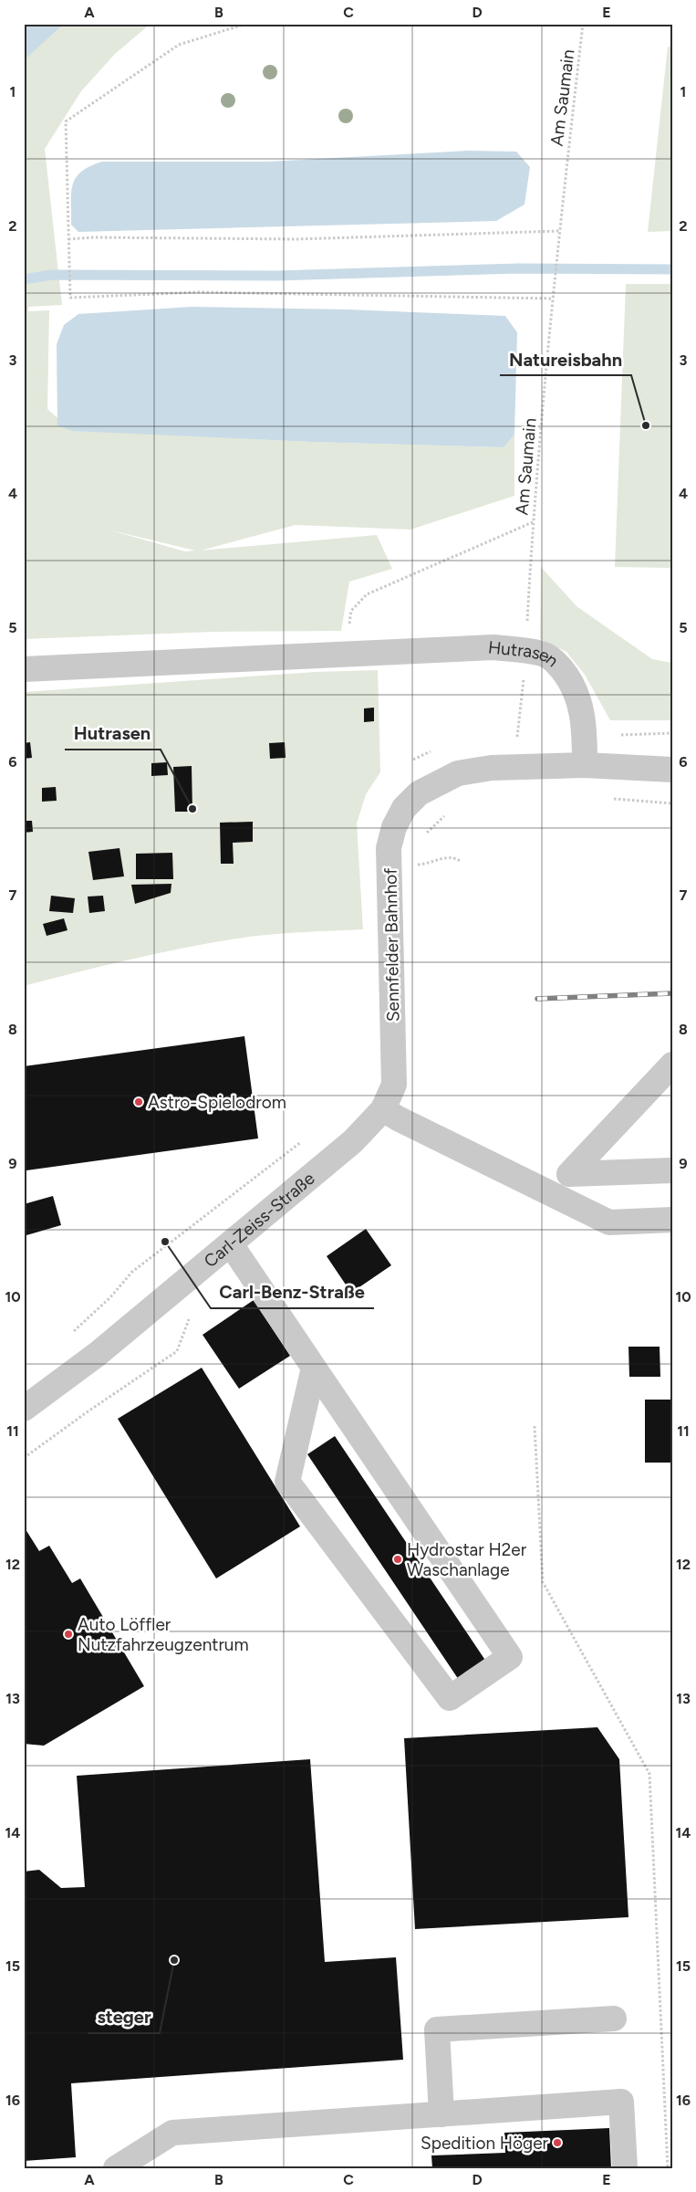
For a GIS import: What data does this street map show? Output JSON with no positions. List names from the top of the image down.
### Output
{
  "streets": {
    "street": ["Hutrasen", "Sennfelder Bahnhof", "Carl-Zeiss-Straße"],
    "path": ["Am Saumain"]
  },
  "crossings": [
    ["Am Saumain", "Hutrasen"],
    ["Hutrasen", "Sennfelder Bahnhof"],
    ["Sennfelder Bahnhof", "Carl-Zeiss-Straße"]
  ],
  "places": [
    "Natureisbahn",
    "Hutrasen",
    "Astro-Spielodrom",
    "Carl-Benz-Straße",
    "Hydrostar H2er Waschanlage",
    "Auto Löffler Nutzfahrzeugzentrum",
    "steger",
    "Spedition Höger"
  ],
  "grid": {
    "columns": [
      "A",
      "B",
      "C",
      "D",
      "E"
    ],
    "rows": [
      "1",
      "2",
      "3",
      "4",
      "5",
      "6",
      "7",
      "8",
      "9",
      "10",
      "11",
      "12",
      "13",
      "14",
      "15",
      "16"
    ]
  }
}
